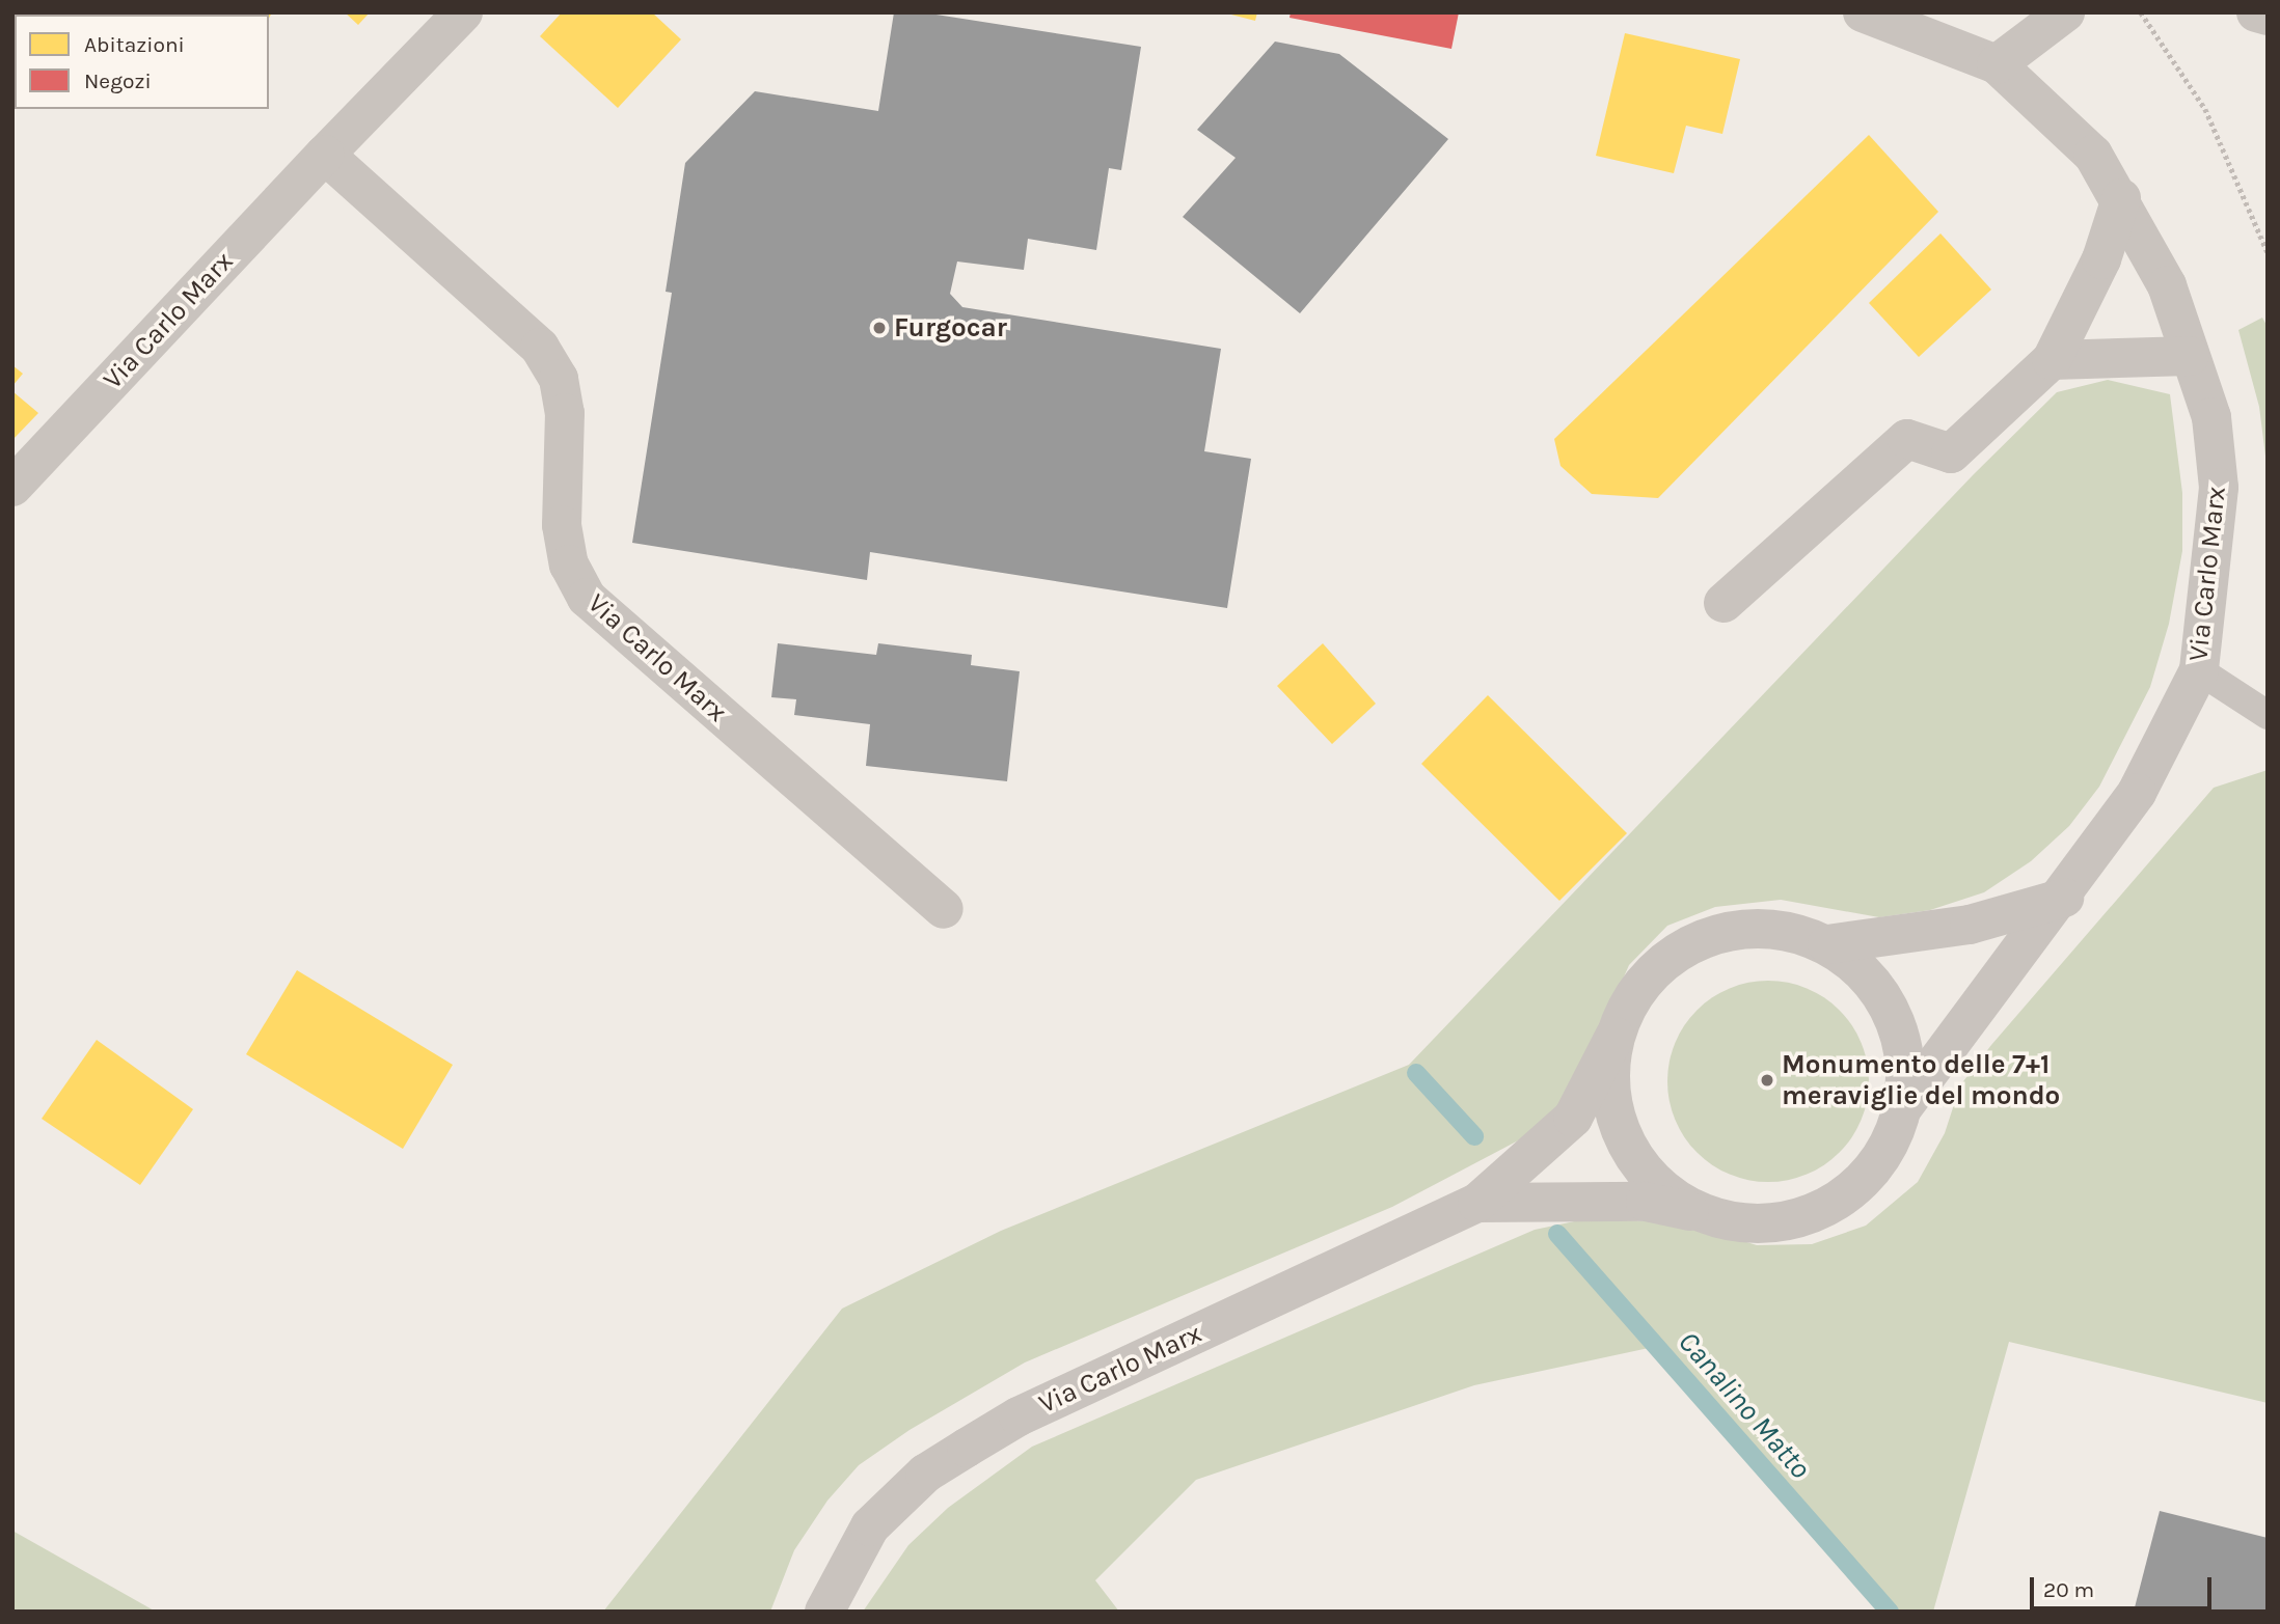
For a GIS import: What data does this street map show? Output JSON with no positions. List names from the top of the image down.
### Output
{
  "streets": {
    "street": ["Via Carlo Marx"]
  },
  "water": ["Canalino Matto"],
  "places": ["Furgocar", "Monumento delle 7+1 meraviglie del mondo"],
  "legend": ["Abitazioni", "Negozi"],
  "scale_bar": "20 m"
}
